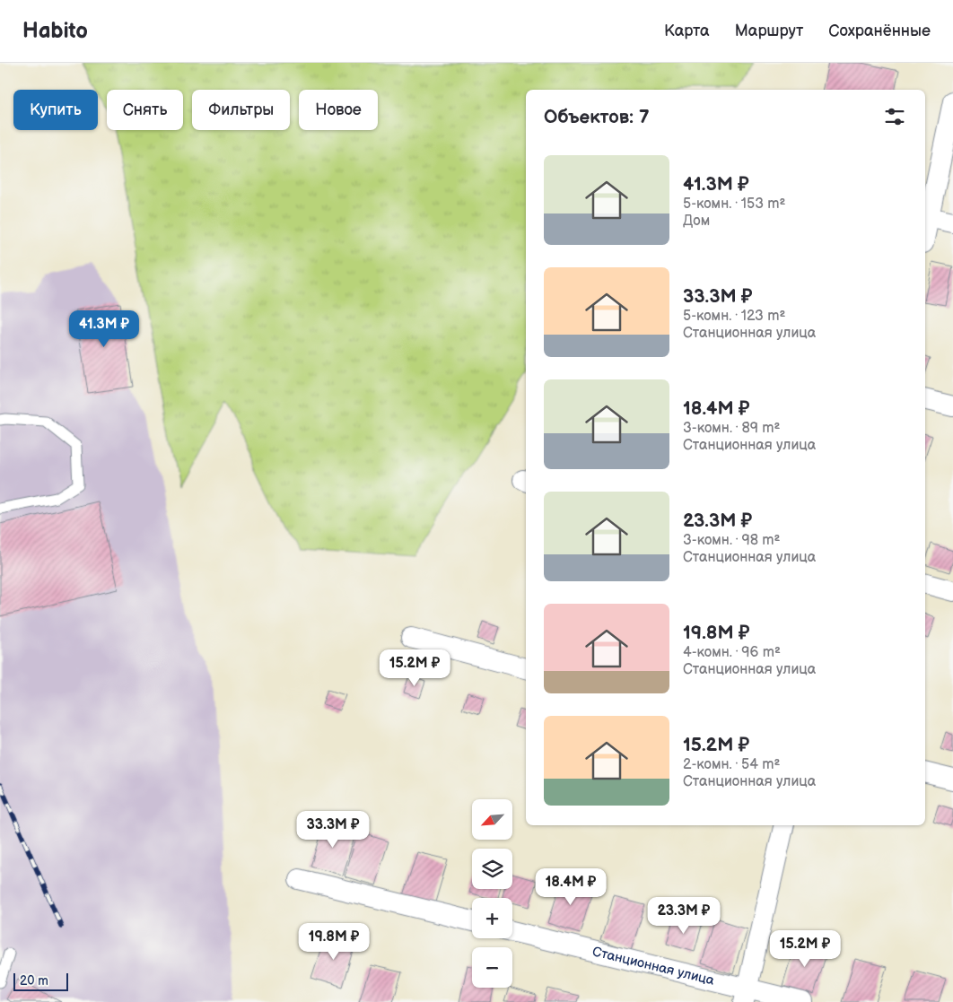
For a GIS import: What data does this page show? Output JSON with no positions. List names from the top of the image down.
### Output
{
  "streets": {
    "street": ["Станционная улица"]
  },
  "scale_bar": "20 m",
  "north": "bottom left",
  "page": {
    "header": "Habito",
    "nav": ["Карта", "Маршрут", "Сохранённые"],
    "chip": [
      "Купить",
      "Снять",
      "Фильтры",
      "Новое"
    ],
    "heading": "Объектов: 7",
    "list": [
      {
        "name": "41.3M ₽",
        "note": "5-комн. · 153 m² · Дом"
      },
      {
        "name": "33.3M ₽",
        "note": "5-комн. · 123 m² · Станционная улица"
      },
      {
        "name": "18.4M ₽",
        "note": "3-комн. · 89 m² · Станционная улица"
      },
      {
        "name": "23.3M ₽",
        "note": "3-комн. · 98 m² · Станционная улица"
      },
      {
        "name": "19.8M ₽",
        "note": "4-комн. · 96 m² · Станционная улица"
      },
      {
        "name": "15.2M ₽",
        "note": "2-комн. · 54 m² · Станционная улица"
      }
    ],
    "price": [
      "41.3M ₽",
      "15.2M ₽",
      "33.3M ₽",
      "18.4M ₽",
      "23.3M ₽",
      "19.8M ₽",
      "15.2M ₽"
    ],
    "map_buttons": ["+", "−"],
    "scale": "20 m"
  }
}
